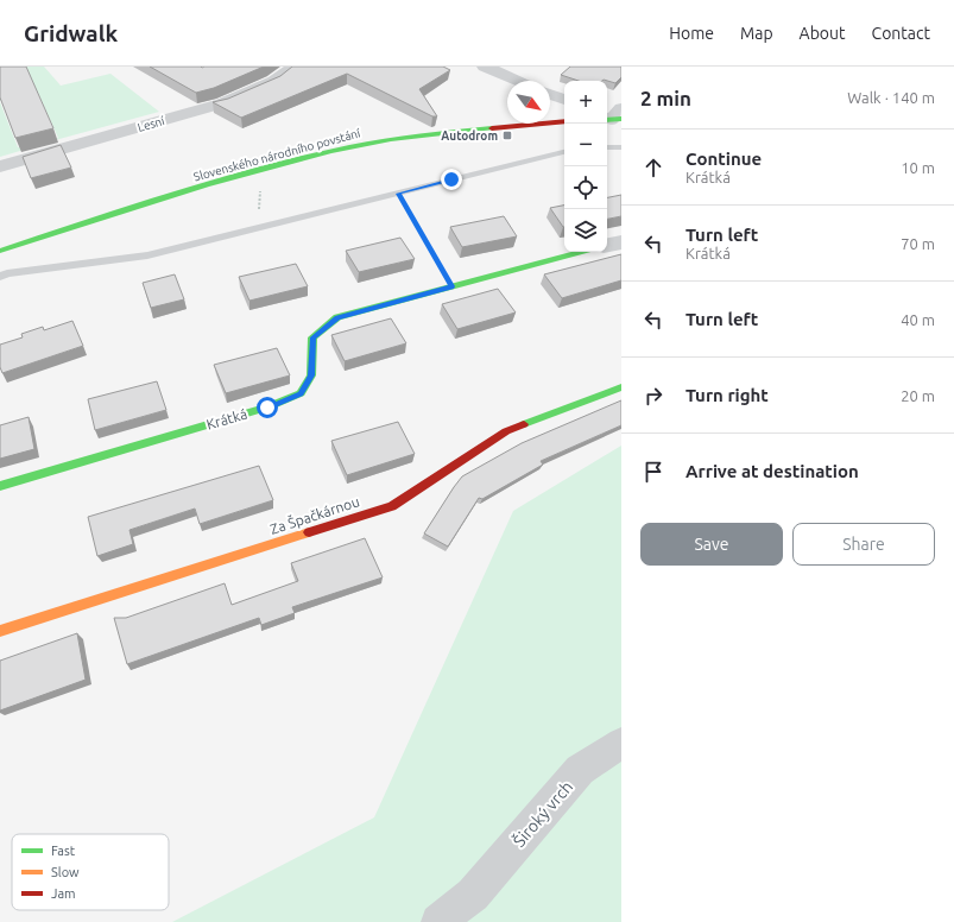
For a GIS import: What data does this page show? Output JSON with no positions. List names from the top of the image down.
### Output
{
  "streets": {
    "street": [
      "Lesní",
      "Slovenského národního povstání",
      "Krátká",
      "Za Špačkárnou",
      "Široký vrch"
    ]
  },
  "places": {
    "transit": ["Autodrom"]
  },
  "legend": ["Fast", "Slow", "Jam"],
  "north": "bottom right",
  "page": {
    "header": "Gridwalk",
    "nav": [
      "Home",
      "Map",
      "About",
      "Contact"
    ],
    "heading": ["2 min", "Walk · 140 m"],
    "map_buttons": ["+", "−"],
    "list": [
      ["Continue", "Krátká", "10 m"],
      ["Turn left", "Krátká", "70 m"],
      ["Turn left", "40 m"],
      ["Turn right", "20 m"],
      "Arrive at destination"
    ],
    "buttons": ["Save", "Share"]
  }
}
